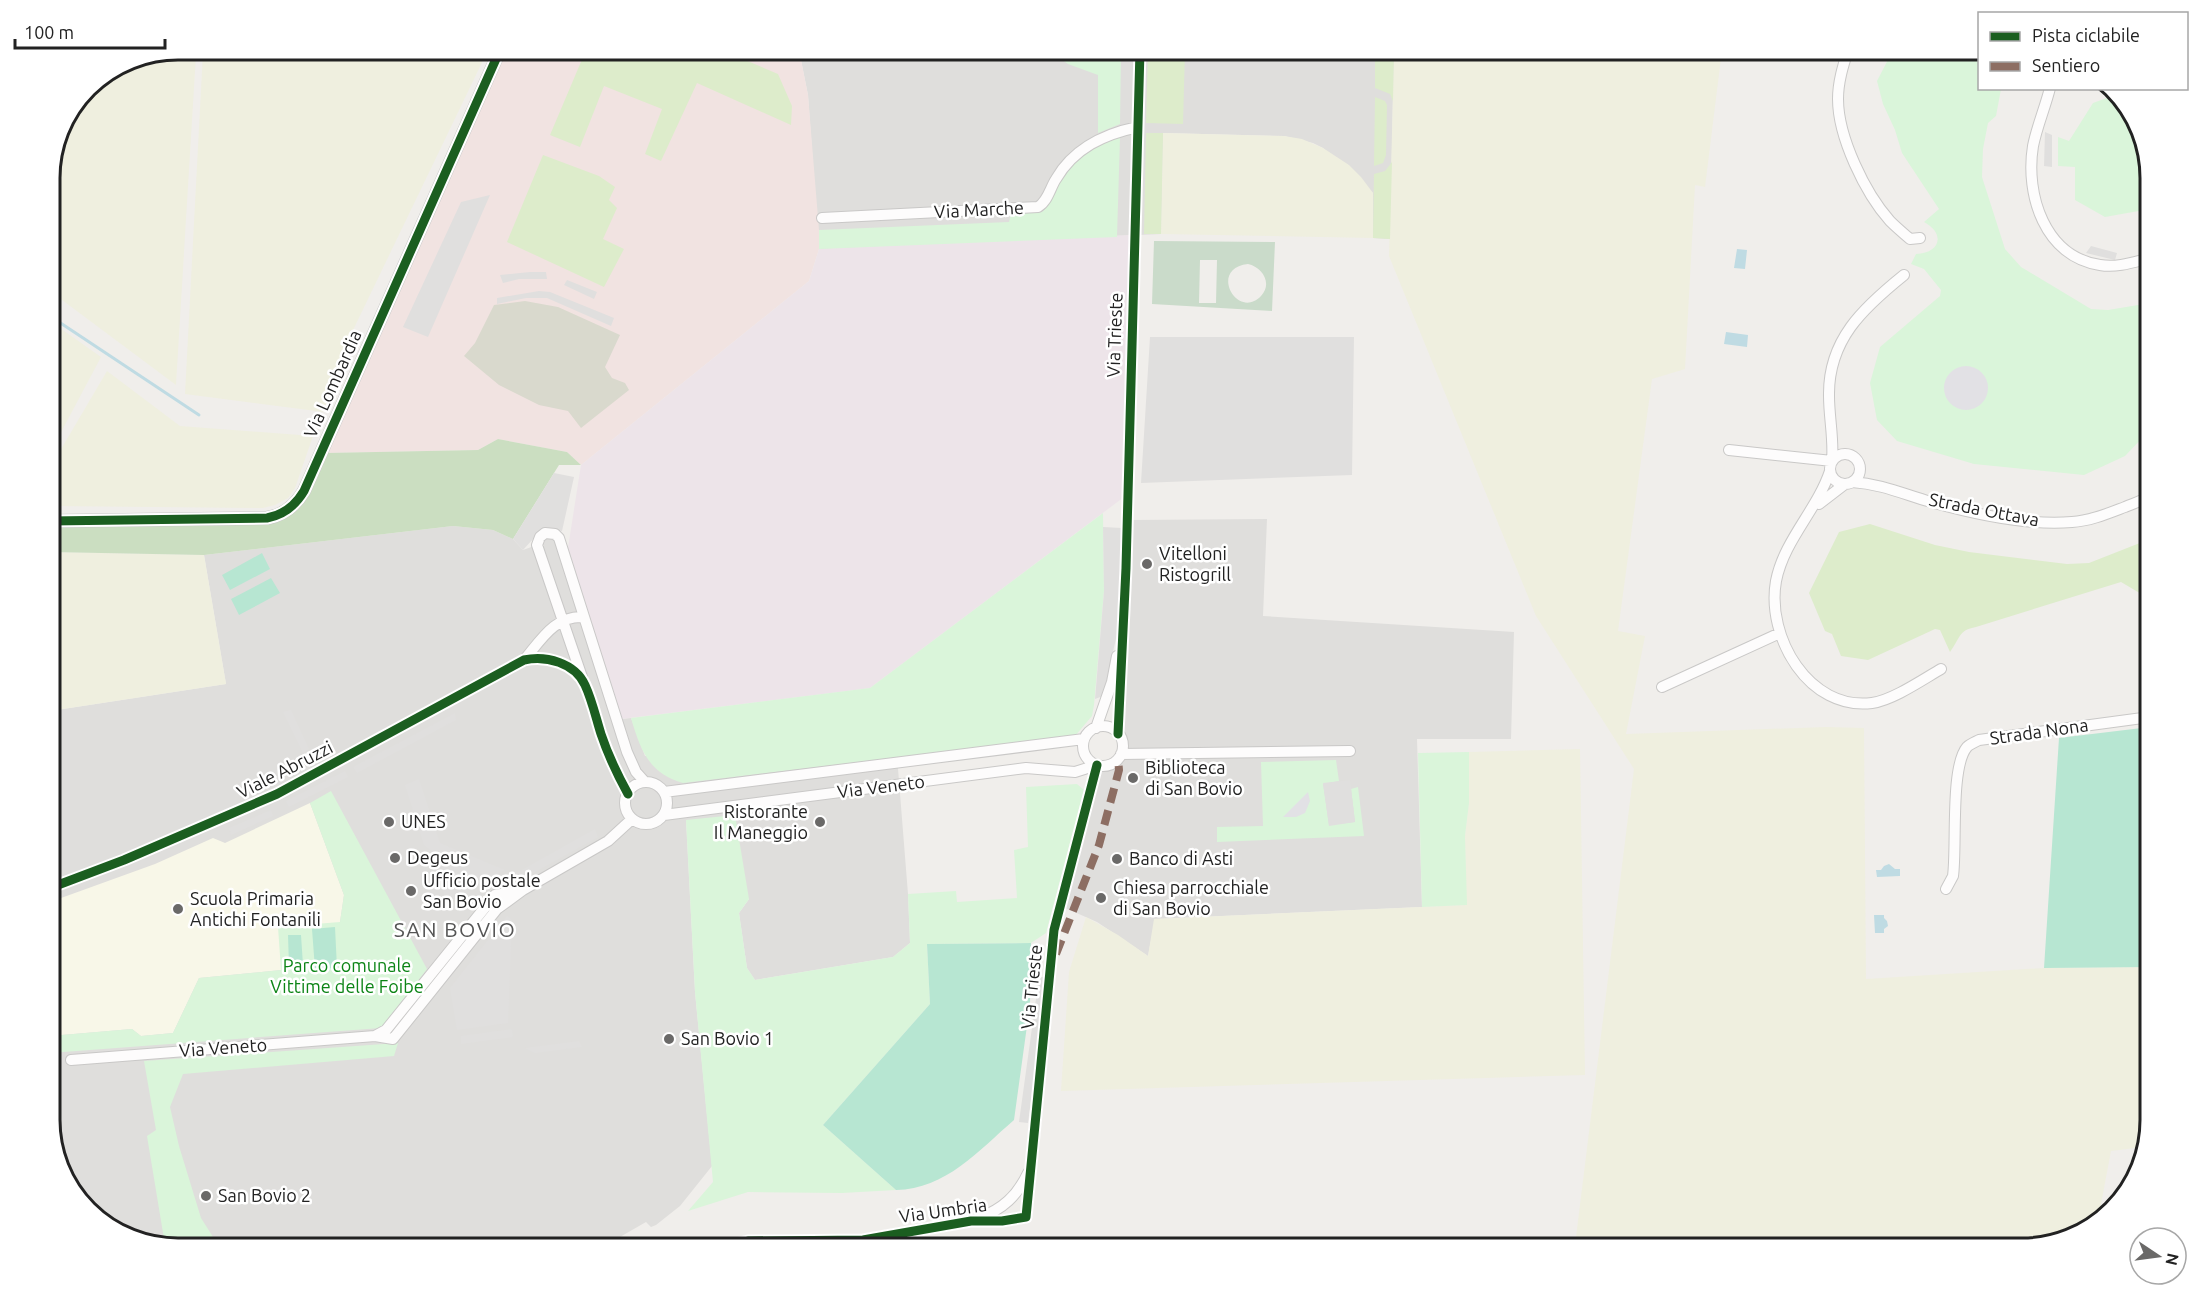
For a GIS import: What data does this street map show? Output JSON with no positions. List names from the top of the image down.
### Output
{
  "streets": {
    "street": [
      "Via Marche",
      "Via Trieste",
      "Via Lombardia",
      "Strada Ottava",
      "Strada Nona",
      "Viale Abruzzi",
      "Via Veneto",
      "Via Umbria"
    ]
  },
  "crossings": [
    ["Via Marche", "Via Trieste"],
    ["Via Trieste", "Via Veneto"],
    ["Via Trieste", "Via Umbria"]
  ],
  "districts": ["SAN BOVIO"],
  "parks": ["Parco comunale Vittime delle Foibe"],
  "places": [
    "Vitelloni Ristogrill",
    "Biblioteca di San Bovio",
    "UNES",
    "Ristorante Il Maneggio",
    "Degeus",
    "Banco di Asti",
    "Ufficio postale San Bovio",
    "Chiesa parrocchiale di San Bovio",
    "Scuola Primaria Antichi Fontanili",
    "San Bovio 1",
    "San Bovio 2"
  ],
  "legend": ["Pista ciclabile", "Sentiero"],
  "scale_bar": "100 m",
  "north": "right"
}
